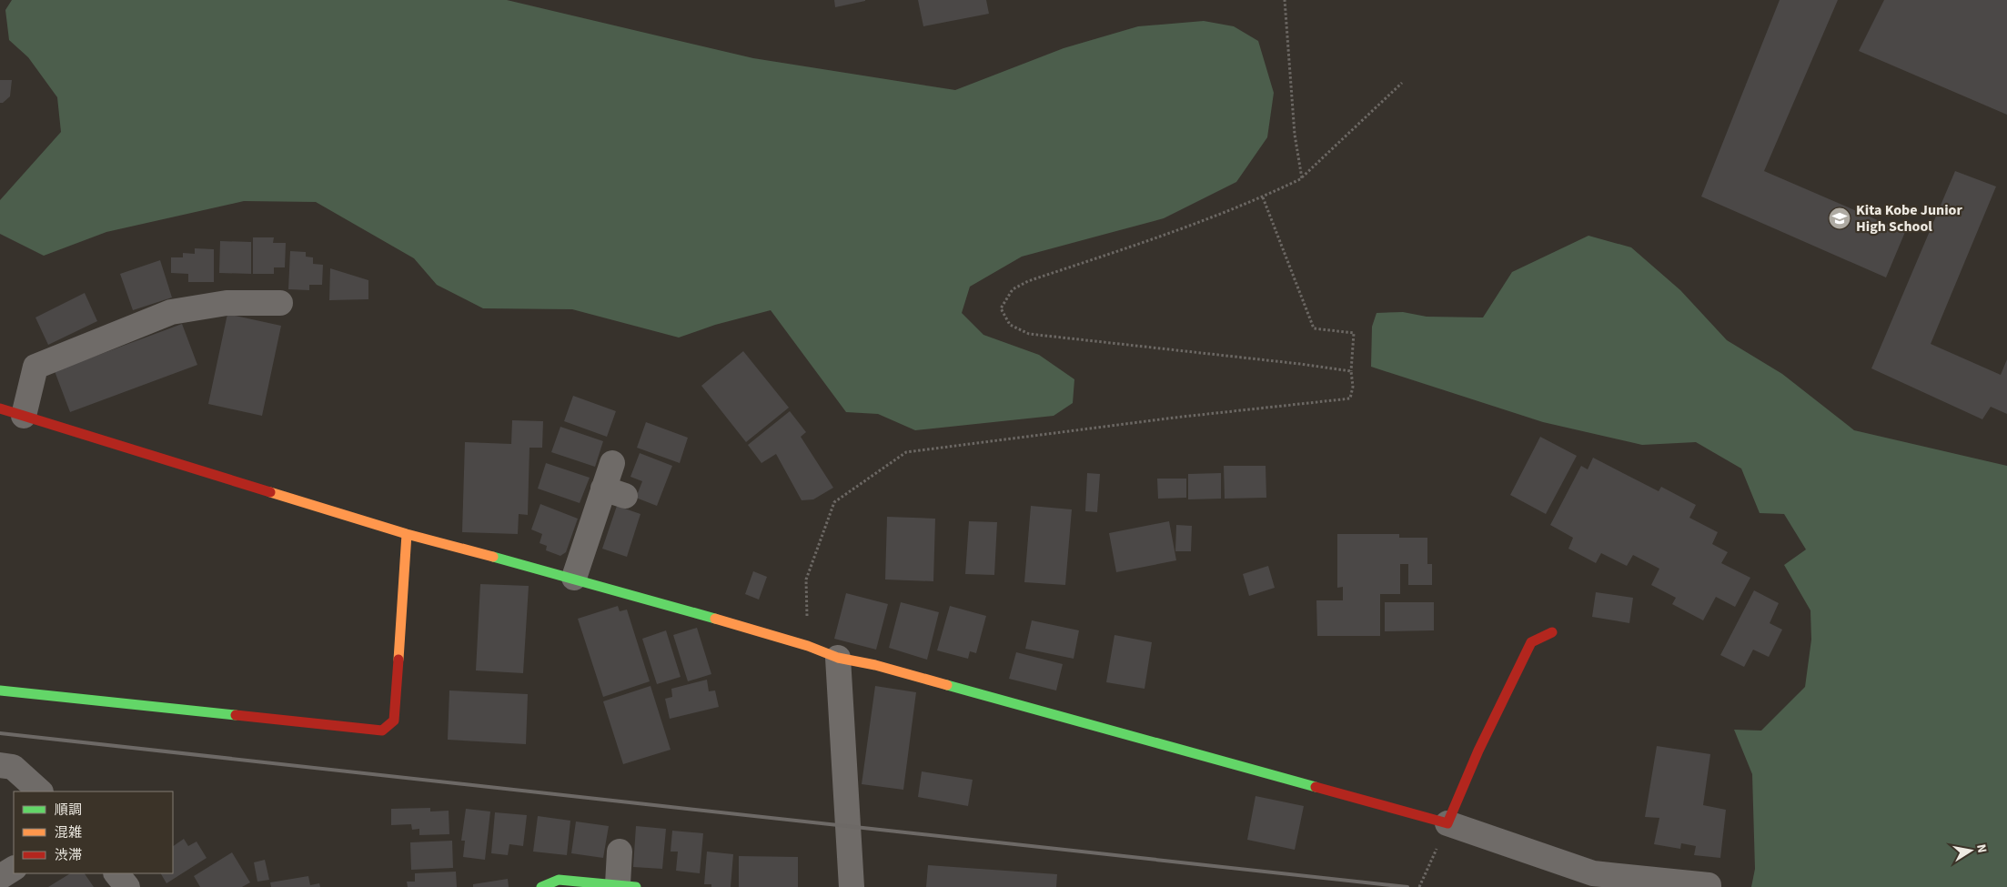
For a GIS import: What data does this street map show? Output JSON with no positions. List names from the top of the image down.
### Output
{
  "places": {
    "school or university": ["Kita Kobe Junior High School"]
  },
  "legend": ["順調", "混雑", "渋滞"],
  "north": "right"
}
